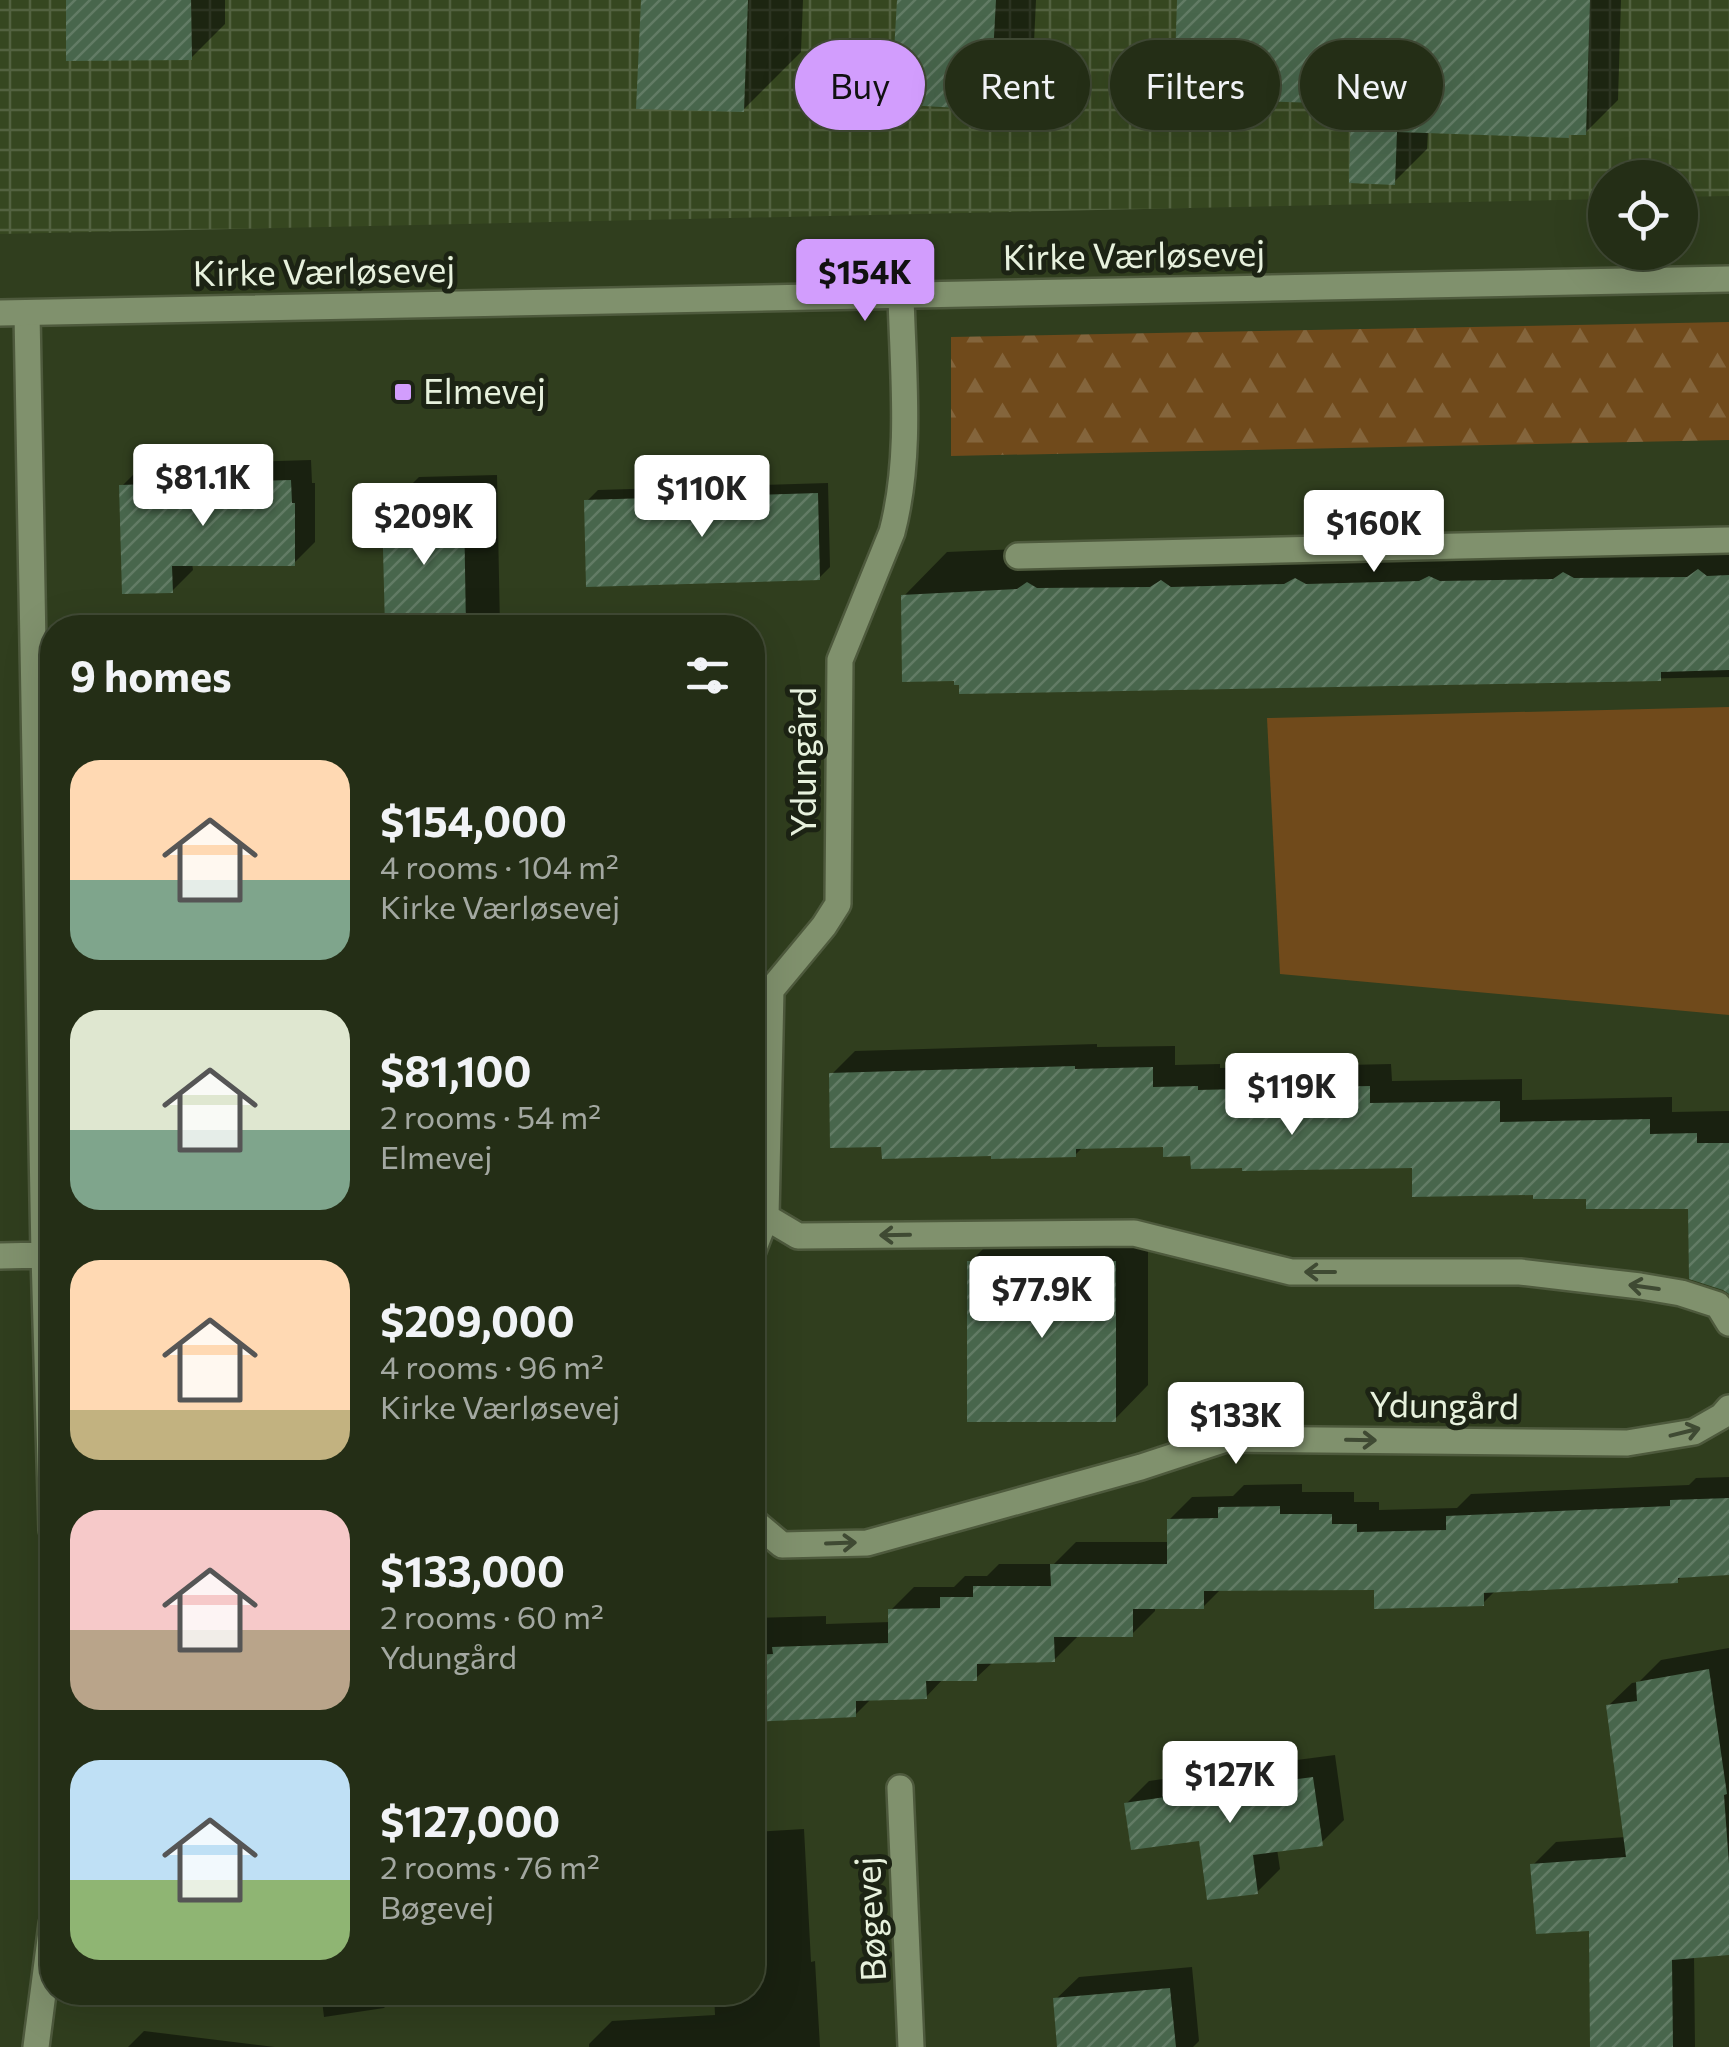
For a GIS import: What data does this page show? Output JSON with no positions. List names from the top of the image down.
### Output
{
  "streets": {
    "street": ["Kirke Værløsevej", "Ydungård", "Bøgevej"]
  },
  "crossings": [
    ["Kirke Værløsevej", "Ydungård"]
  ],
  "places": {
    "transit": ["Elmevej"]
  },
  "page": {
    "chip": [
      "Buy",
      "Rent",
      "Filters",
      "New"
    ],
    "price": [
      "$154K",
      "$81.1K",
      "$110K",
      "$209K",
      "$160K",
      "$119K",
      "$77.9K",
      "$133K",
      "$127K"
    ],
    "heading": "9 homes",
    "list": [
      {
        "name": "$154,000",
        "note": "4 rooms · 104 m² · Kirke Værløsevej"
      },
      {
        "name": "$81,100",
        "note": "2 rooms · 54 m² · Elmevej"
      },
      {
        "name": "$209,000",
        "note": "4 rooms · 96 m² · Kirke Værløsevej"
      },
      {
        "name": "$133,000",
        "note": "2 rooms · 60 m² · Ydungård"
      },
      {
        "name": "$127,000",
        "note": "2 rooms · 76 m² · Bøgevej"
      }
    ]
  }
}
